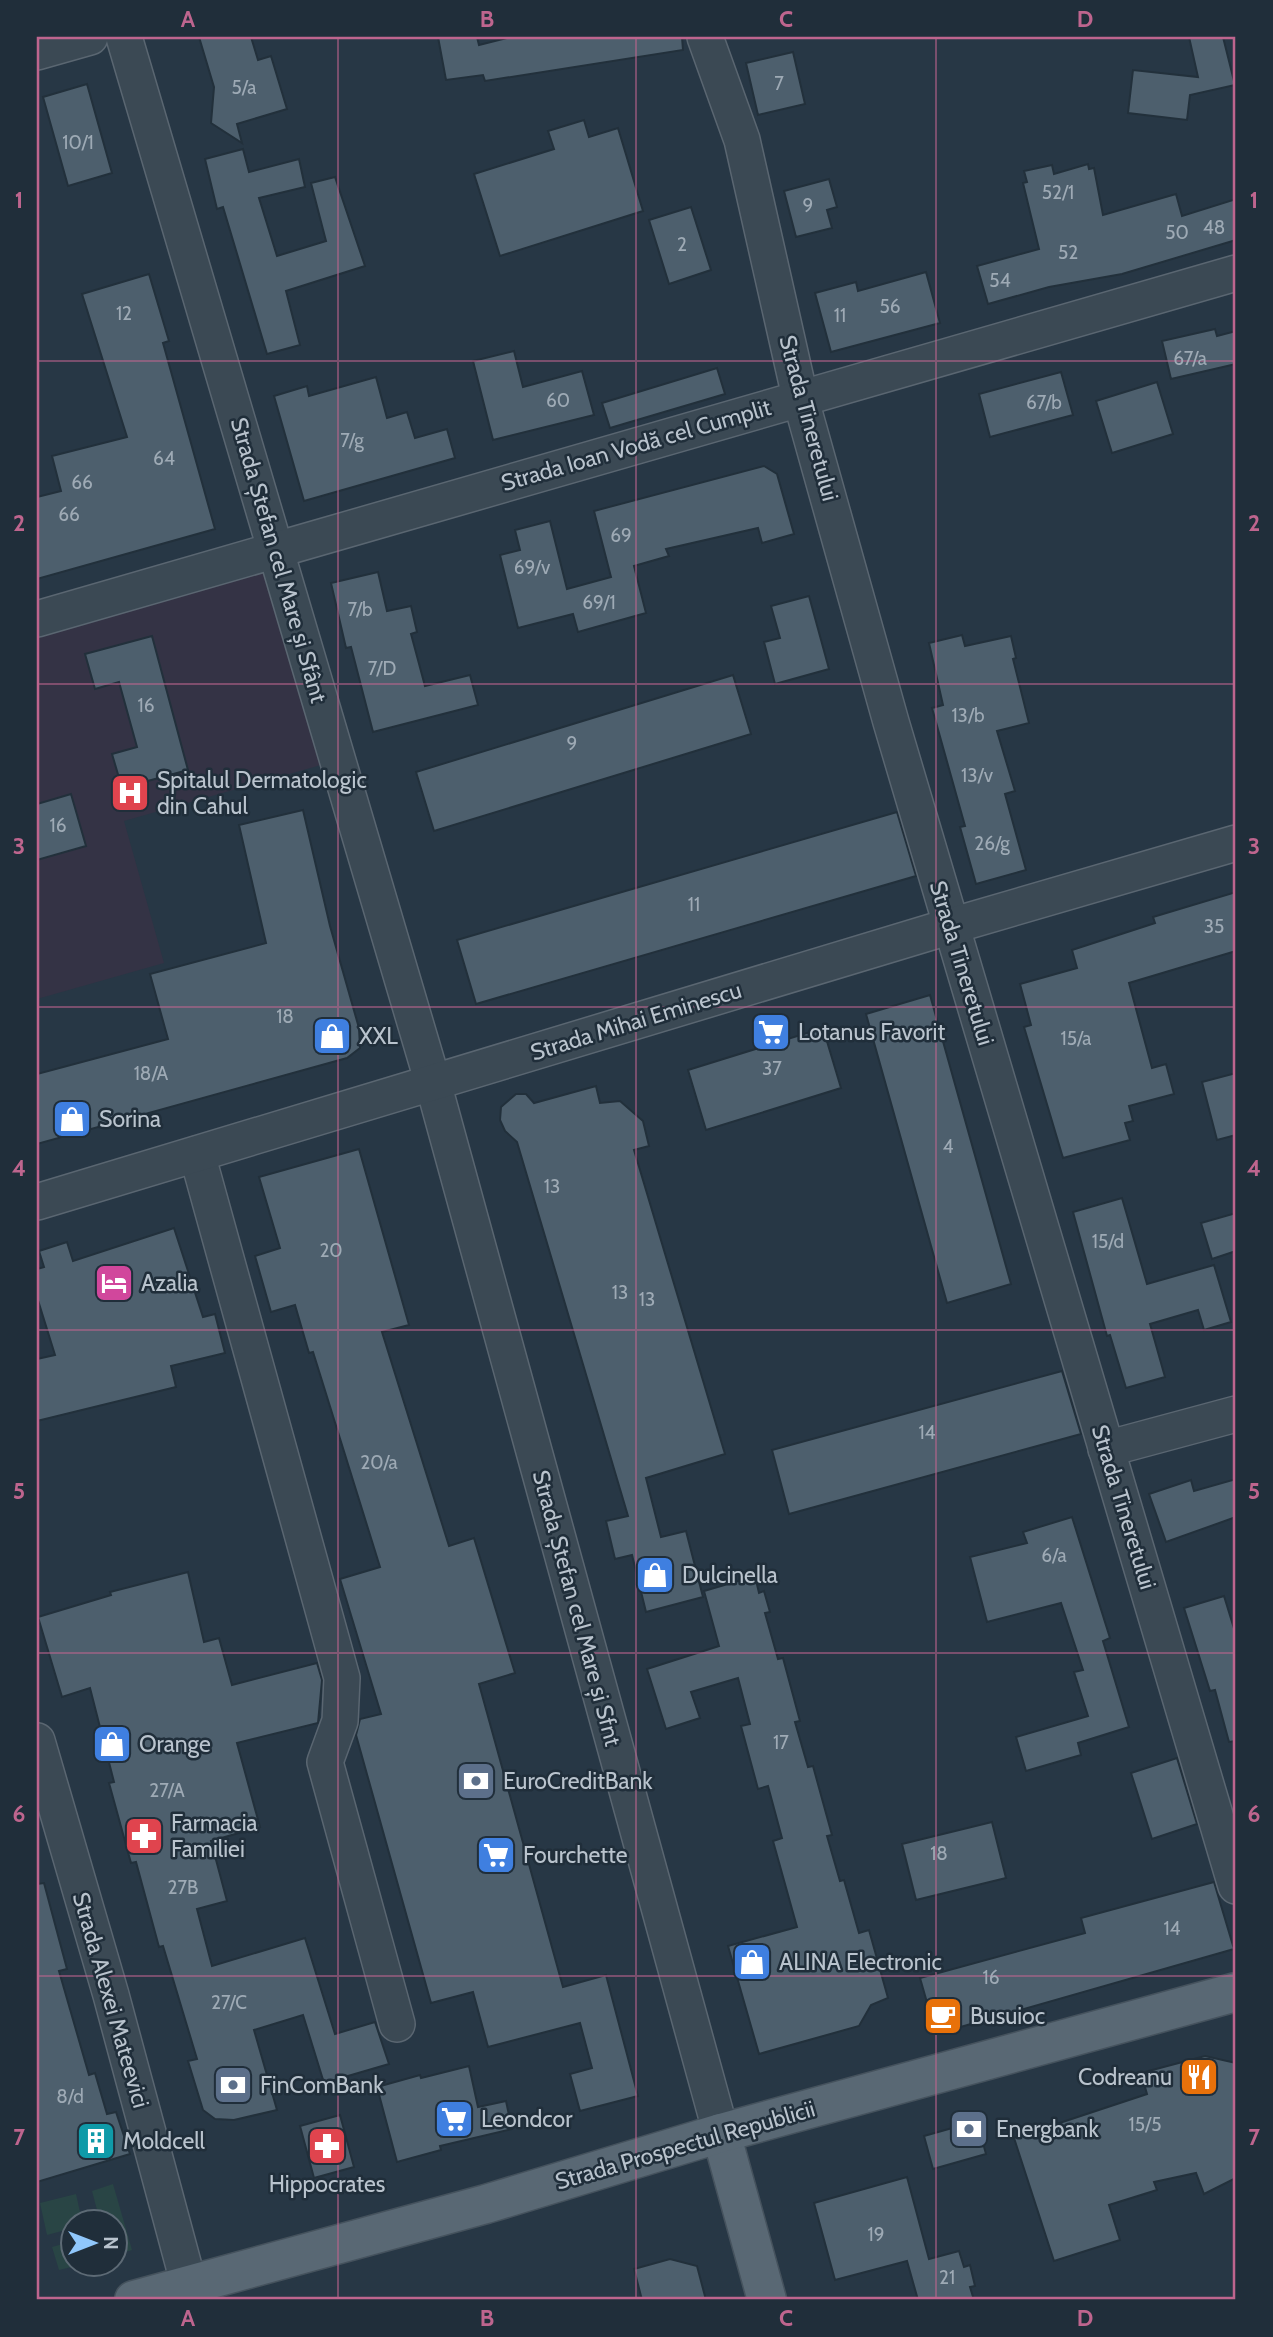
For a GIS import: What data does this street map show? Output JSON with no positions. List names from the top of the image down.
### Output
{
  "streets": {
    "main road": ["Strada Prospectul Republicii"],
    "street": [
      "Strada Tineretului",
      "Strada Ioan Vodă cel Cumplit",
      "Strada Ștefan cel Mare și Sfânt",
      "Strada Mihai Eminescu",
      "Strada Ștefan cel Mare și Sfnt",
      "Strada Alexei Mateevici"
    ]
  },
  "crossings": [
    ["Strada Tineretului", "Strada Ioan Vodă cel Cumplit"],
    ["Strada Tineretului", "Strada Mihai Eminescu"],
    ["Strada Ioan Vodă cel Cumplit", "Strada Ștefan cel Mare și Sfânt"],
    ["Strada Ștefan cel Mare și Sfânt", "Strada Mihai Eminescu"],
    ["Strada Ștefan cel Mare și Sfânt", "Strada Ștefan cel Mare și Sfnt"],
    ["Strada Mihai Eminescu", "Strada Ștefan cel Mare și Sfnt"],
    ["Strada Ștefan cel Mare și Sfnt", "Strada Prospectul Republicii"],
    ["Strada Alexei Mateevici", "Strada Prospectul Republicii"]
  ],
  "places": {
    "hospital": ["Spitalul Dermatologic din Cahul"],
    "supermarket": ["Lotanus Favorit", "Fourchette", "Leondcor"],
    "shop": [
      "XXL",
      "Sorina",
      "Dulcinella",
      "Orange",
      "ALINA Electronic"
    ],
    "hotel": ["Azalia"],
    "bank": ["EuroCreditBank", "FinComBank", "Energbank"],
    "pharmacy": ["Farmacia Familiei", "Hippocrates"],
    "cafe": ["Busuioc"],
    "restaurant": ["Codreanu"],
    "building": ["Moldcell"]
  },
  "house_numbers": [
    "7",
    "5/a",
    "10/1",
    "52/1",
    "9",
    "48",
    "50",
    "2",
    "52",
    "54",
    "56",
    "12",
    "11",
    "67/a",
    "60",
    "67/b",
    "7/g",
    "64",
    "66",
    "66",
    "69",
    "69/v",
    "69/1",
    "7/b",
    "7/D",
    "16",
    "13/b",
    "9",
    "13/v",
    "16",
    "26/g",
    "11",
    "35",
    "18",
    "15/a",
    "37",
    "18/A",
    "4",
    "13",
    "15/d",
    "20",
    "13",
    "13",
    "14",
    "20/a",
    "6/a",
    "17",
    "27/A",
    "18",
    "27B",
    "14",
    "16",
    "27/C",
    "8/d",
    "15/5",
    "19",
    "21"
  ],
  "north": "right",
  "grid": {
    "columns": [
      "A",
      "B",
      "C",
      "D"
    ],
    "rows": [
      "1",
      "2",
      "3",
      "4",
      "5",
      "6",
      "7"
    ]
  }
}
